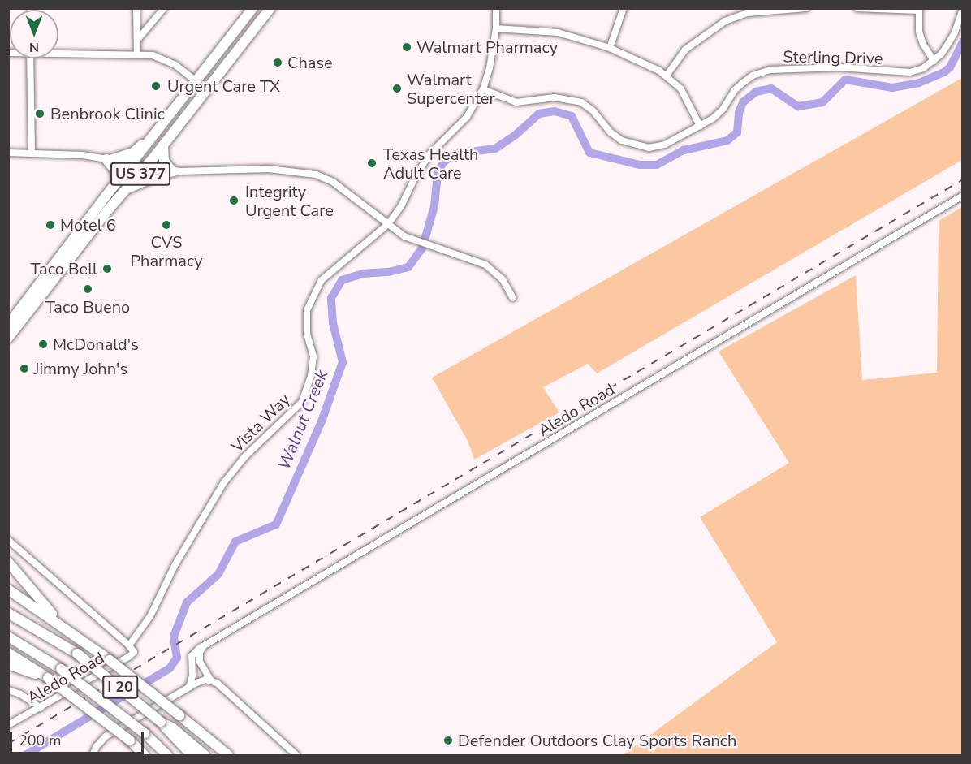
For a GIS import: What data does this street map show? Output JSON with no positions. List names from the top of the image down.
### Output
{
  "streets": {
    "highway": ["US 377", "I 20"],
    "street": ["Sterling Drive", "Aledo Road", "Vista Way"]
  },
  "crossings": [
    ["Sterling Drive", "Vista Way"],
    ["Aledo Road", "Vista Way"]
  ],
  "water": ["Walnut Creek"],
  "places": [
    "Walmart Pharmacy",
    "Chase",
    "Urgent Care TX",
    "Walmart Supercenter",
    "Benbrook Clinic",
    "Texas Health Adult Care",
    "Integrity Urgent Care",
    "Motel 6",
    "CVS Pharmacy",
    "Taco Bell",
    "Taco Bueno",
    "McDonald's",
    "Jimmy John's",
    "Defender Outdoors Clay Sports Ranch"
  ],
  "scale_bar": "200 m",
  "north": "bottom"
}
